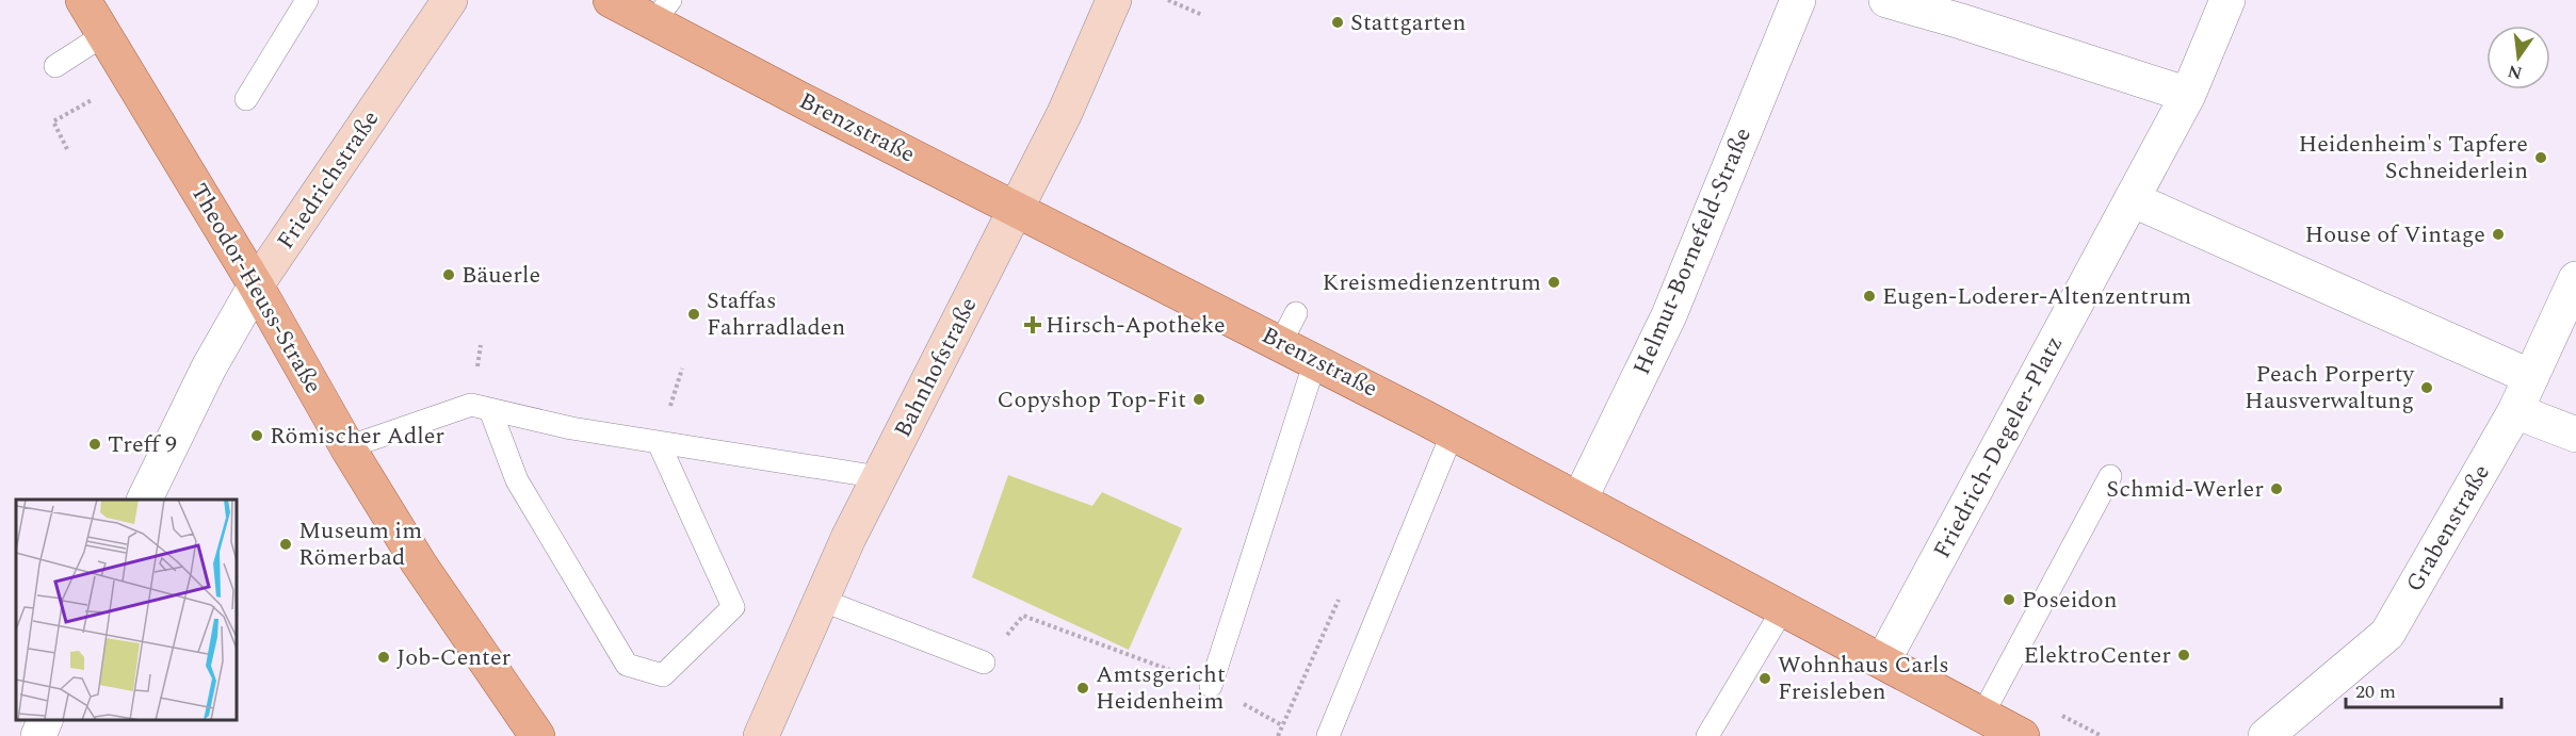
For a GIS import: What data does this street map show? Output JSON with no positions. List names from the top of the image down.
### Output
{
  "streets": {
    "main road": [
      "Brenzstraße",
      "Friedrichstraße",
      "Theodor-Heuss-Straße",
      "Bahnhofstraße"
    ],
    "street": ["Helmut-Bornefeld-Straße", "Friedrich-Degeler-Platz", "Grabenstraße"]
  },
  "crossings": [
    ["Brenzstraße", "Helmut-Bornefeld-Straße"],
    ["Brenzstraße", "Bahnhofstraße"],
    ["Brenzstraße", "Friedrich-Degeler-Platz"],
    ["Friedrichstraße", "Theodor-Heuss-Straße"]
  ],
  "places": {
    "other": [
      "Stattgarten",
      "Heidenheim's Tapfere Schneiderlein",
      "House of Vintage",
      "Bäuerle",
      "Kreismedienzentrum",
      "Eugen-Loderer-Altenzentrum",
      "Staffas Fahrradladen",
      "Peach Porperty Hausverwaltung",
      "Copyshop Top-Fit",
      "Römischer Adler",
      "Treff 9",
      "Schmid-Werler",
      "Museum im Römerbad",
      "Poseidon",
      "ElektroCenter",
      "Job-Center",
      "Wohnhaus Carls Freisleben",
      "Amtsgericht Heidenheim"
    ],
    "health": ["Hirsch-Apotheke"]
  },
  "scale_bar": "20 m",
  "north": "bottom"
}
